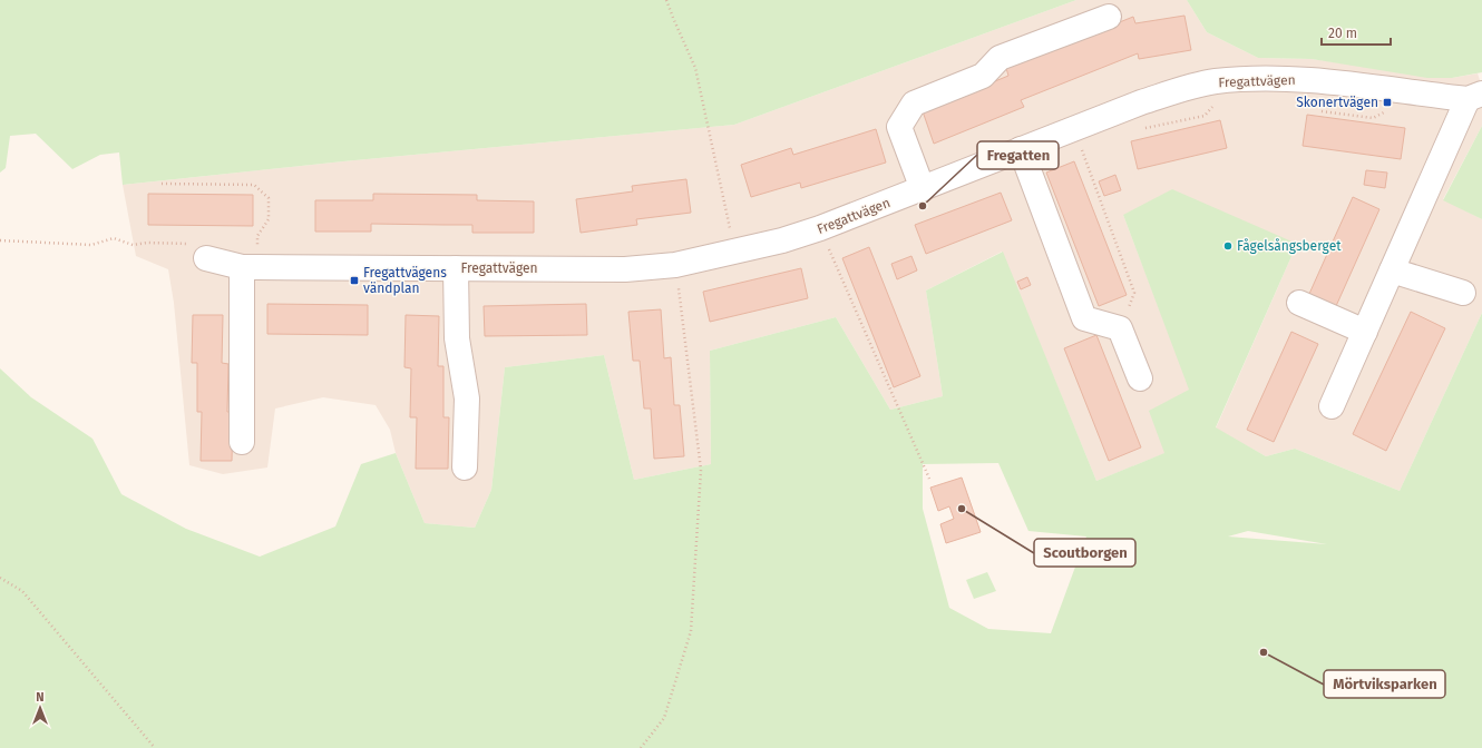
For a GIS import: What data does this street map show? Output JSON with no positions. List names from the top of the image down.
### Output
{
  "streets": {
    "street": ["Fregattvägen"]
  },
  "places": {
    "transit": ["Skonertvägen", "Fregattvägens vändplan"],
    "other": [
      "Fregatten",
      "Fågelsångsberget",
      "Scoutborgen",
      "Mörtviksparken"
    ]
  },
  "scale_bar": "20 m",
  "north": "top"
}
